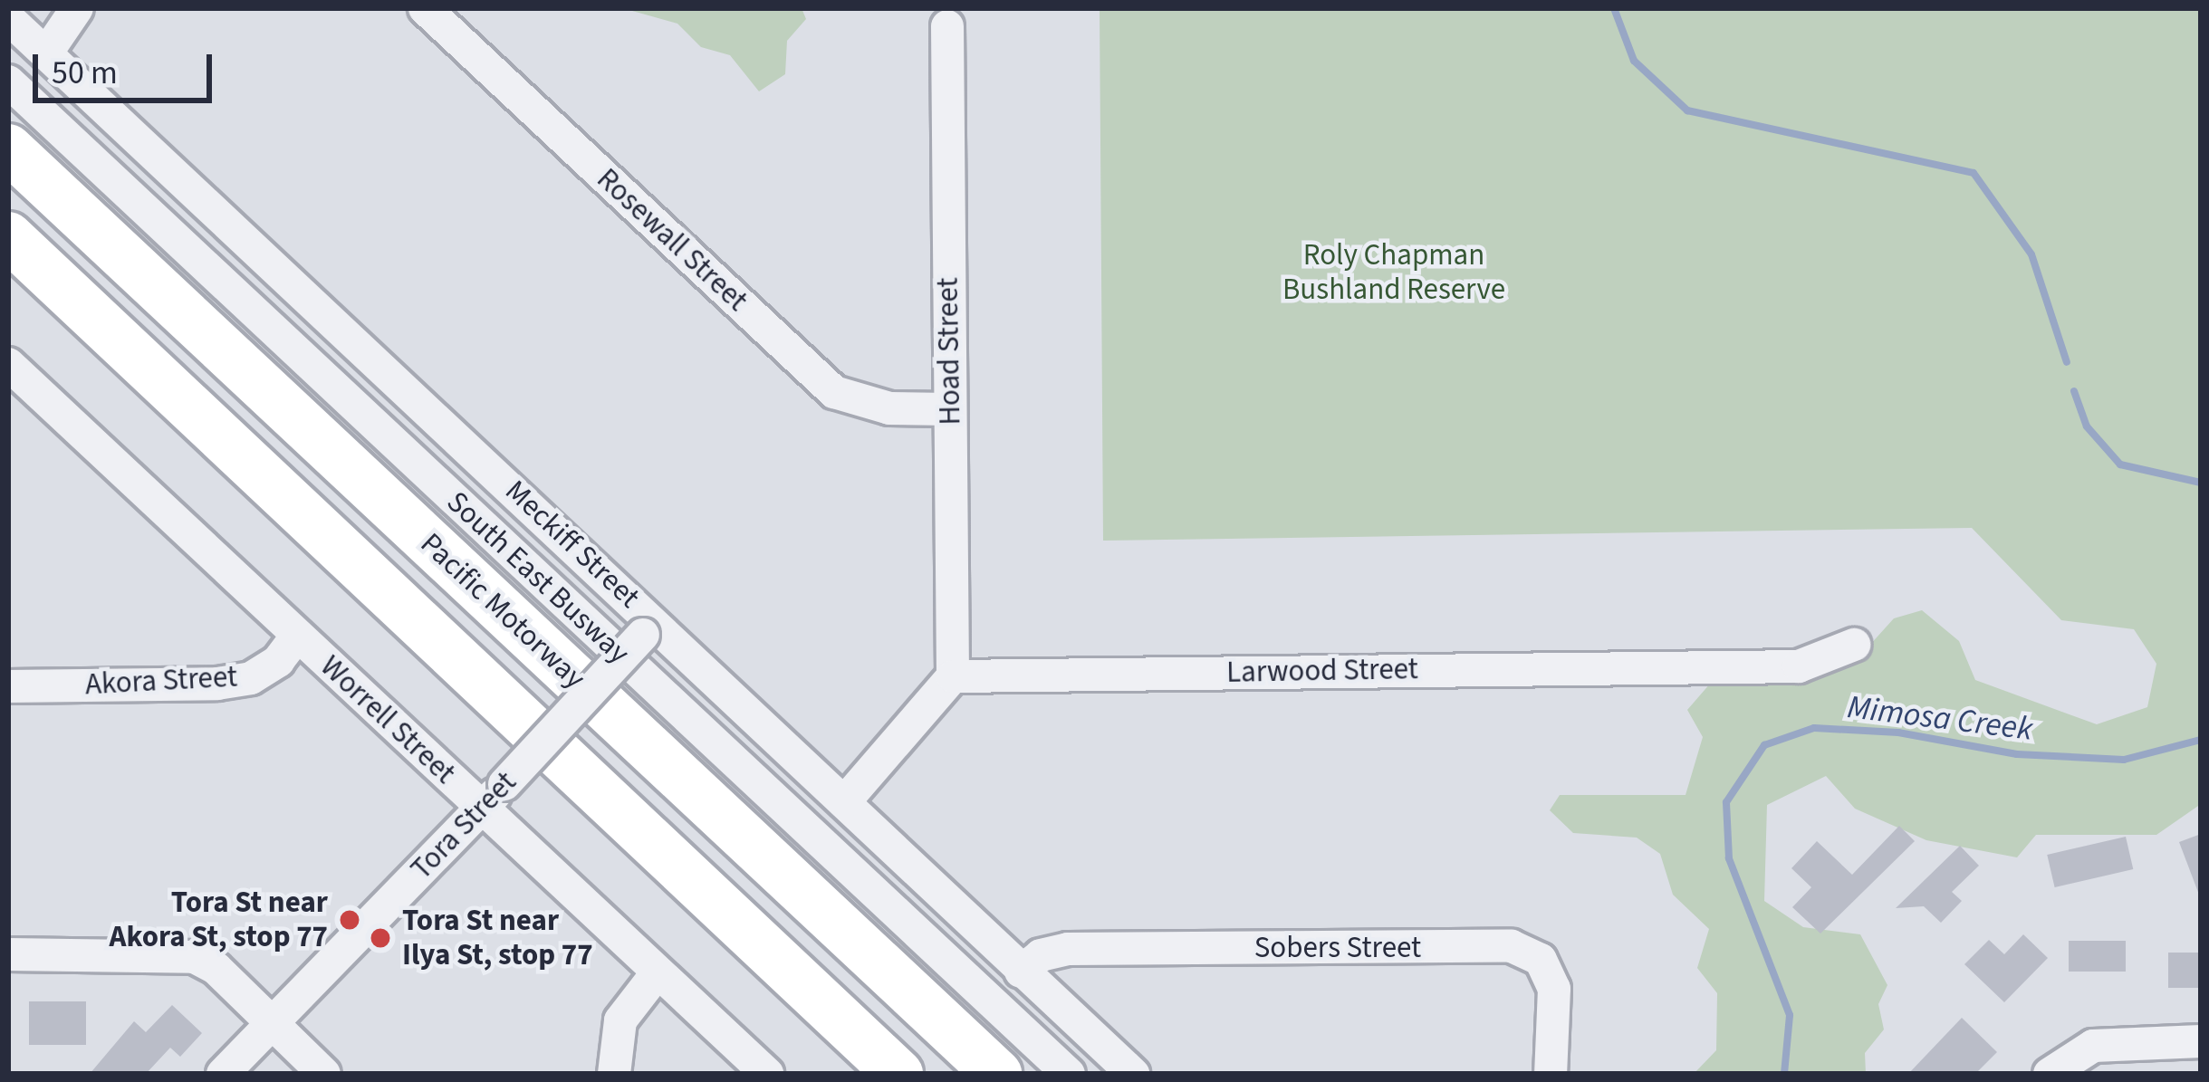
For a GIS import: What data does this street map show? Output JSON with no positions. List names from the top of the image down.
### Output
{
  "streets": {
    "highway": ["Pacific Motorway"],
    "street": [
      "Rosewall Street",
      "Hoad Street",
      "Meckiff Street",
      "South East Busway",
      "Larwood Street",
      "Akora Street",
      "Worrell Street",
      "Tora Street",
      "Sobers Street"
    ]
  },
  "crossings": [
    ["Rosewall Street", "Hoad Street"],
    ["Hoad Street", "Larwood Street"],
    ["Meckiff Street", "Tora Street"],
    ["Meckiff Street", "Sobers Street"],
    ["Akora Street", "Worrell Street"],
    ["Worrell Street", "Tora Street"]
  ],
  "water": ["Mimosa Creek"],
  "parks": ["Roly Chapman Bushland Reserve"],
  "places": ["Tora St near Akora St, stop 77", "Tora St near Ilya St, stop 77"],
  "scale_bar": "50 m"
}
